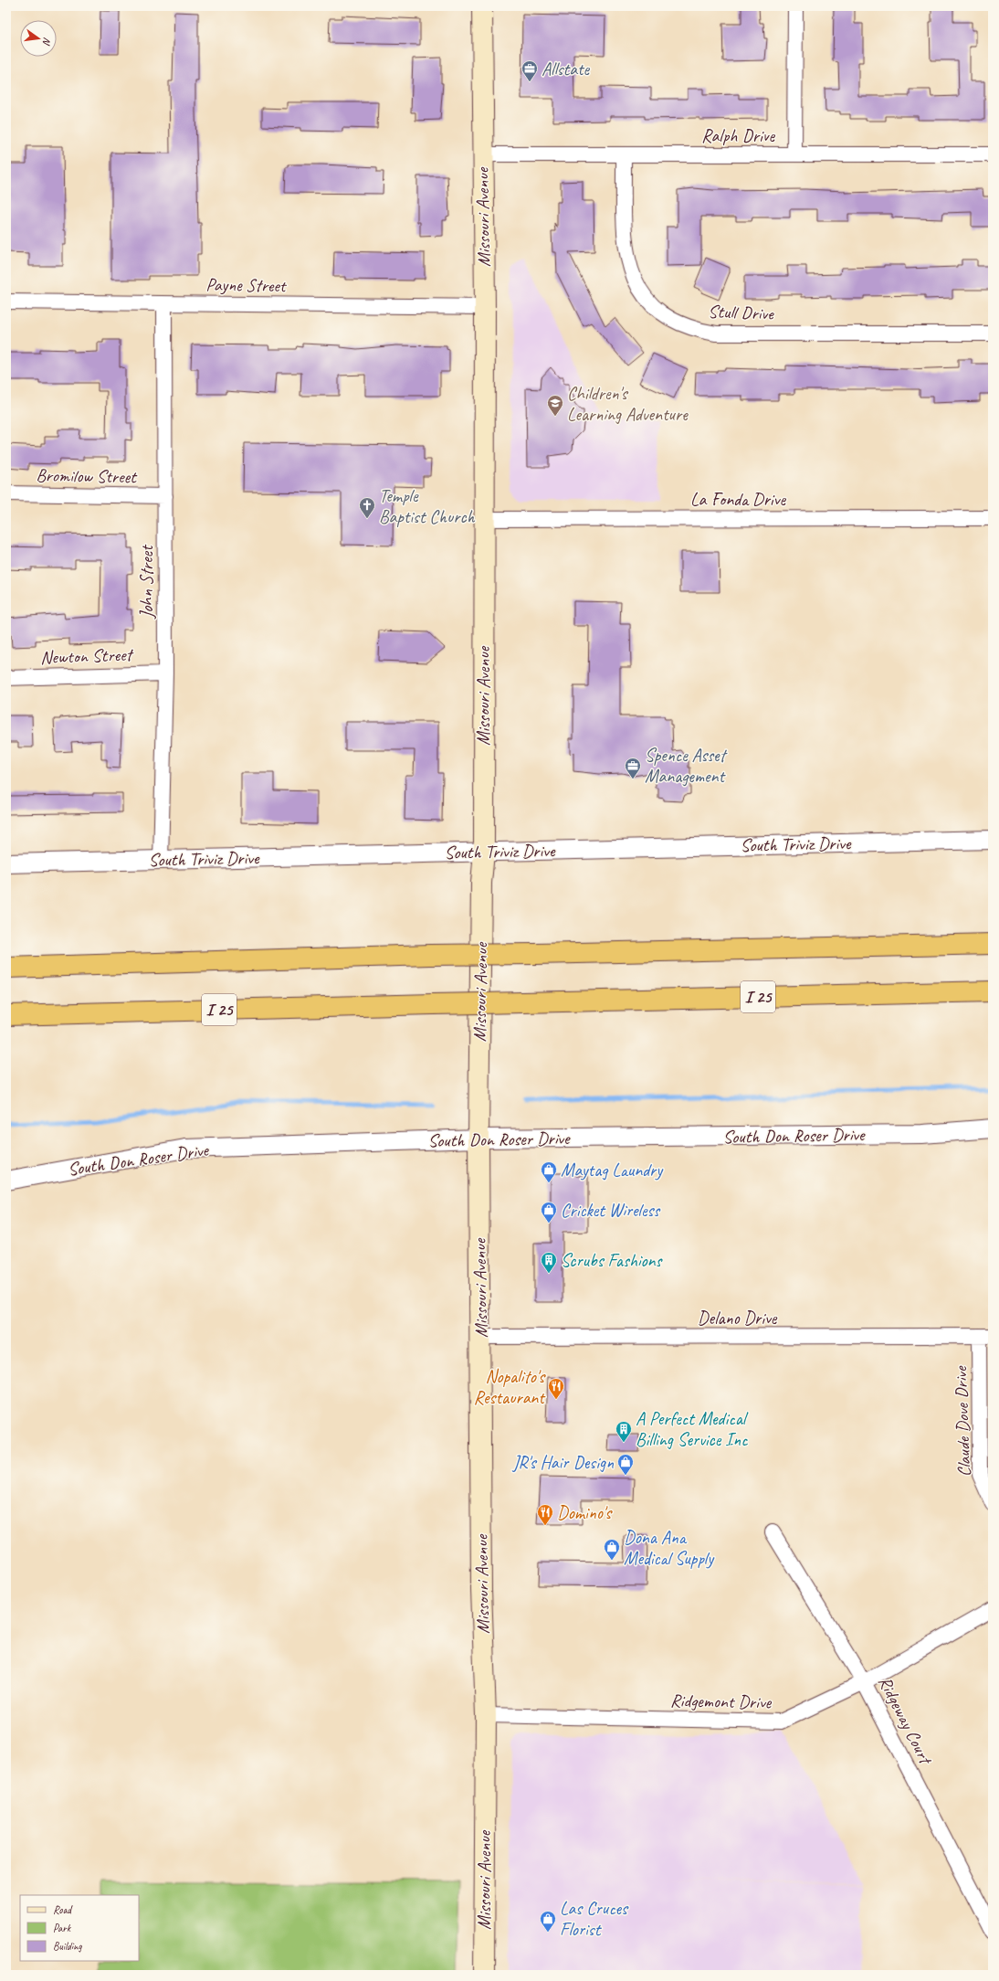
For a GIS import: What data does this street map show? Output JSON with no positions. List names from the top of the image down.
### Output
{
  "streets": {
    "highway": ["I 25"],
    "main road": ["Missouri Avenue"],
    "street": [
      "Ralph Drive",
      "Payne Street",
      "Stull Drive",
      "Bromilow Street",
      "La Fonda Drive",
      "John Street",
      "Newton Street",
      "South Triviz Drive",
      "South Don Roser Drive",
      "Delano Drive",
      "Claude Dove Drive",
      "Ridgemont Drive",
      "Ridgeway Court"
    ]
  },
  "crossings": [
    ["Ralph Drive", "Missouri Avenue"],
    ["Ralph Drive", "Stull Drive"],
    ["Missouri Avenue", "Payne Street"],
    ["Missouri Avenue", "La Fonda Drive"],
    ["Missouri Avenue", "South Triviz Drive"],
    ["Missouri Avenue", "South Don Roser Drive"],
    ["Missouri Avenue", "Delano Drive"],
    ["Missouri Avenue", "Ridgemont Drive"],
    ["Payne Street", "John Street"],
    ["Bromilow Street", "John Street"],
    ["John Street", "Newton Street"],
    ["John Street", "South Triviz Drive"],
    ["Delano Drive", "Claude Dove Drive"],
    ["Ridgemont Drive", "Ridgeway Court"]
  ],
  "places": {
    "office": ["Allstate", "Spence Asset Management"],
    "school or university": ["Children's Learning Adventure"],
    "church": ["Temple Baptist Church"],
    "shop": [
      "Maytag Laundry",
      "Cricket Wireless",
      "JR's Hair Design",
      "Dona Ana Medical Supply",
      "Las Cruces Florist"
    ],
    "building": ["Scrubs Fashions", "A Perfect Medical Billing Service Inc"],
    "restaurant": ["Nopalito's Restaurant", "Domino's"]
  },
  "legend": ["Road", "Park", "Building"],
  "north": "right"
}
